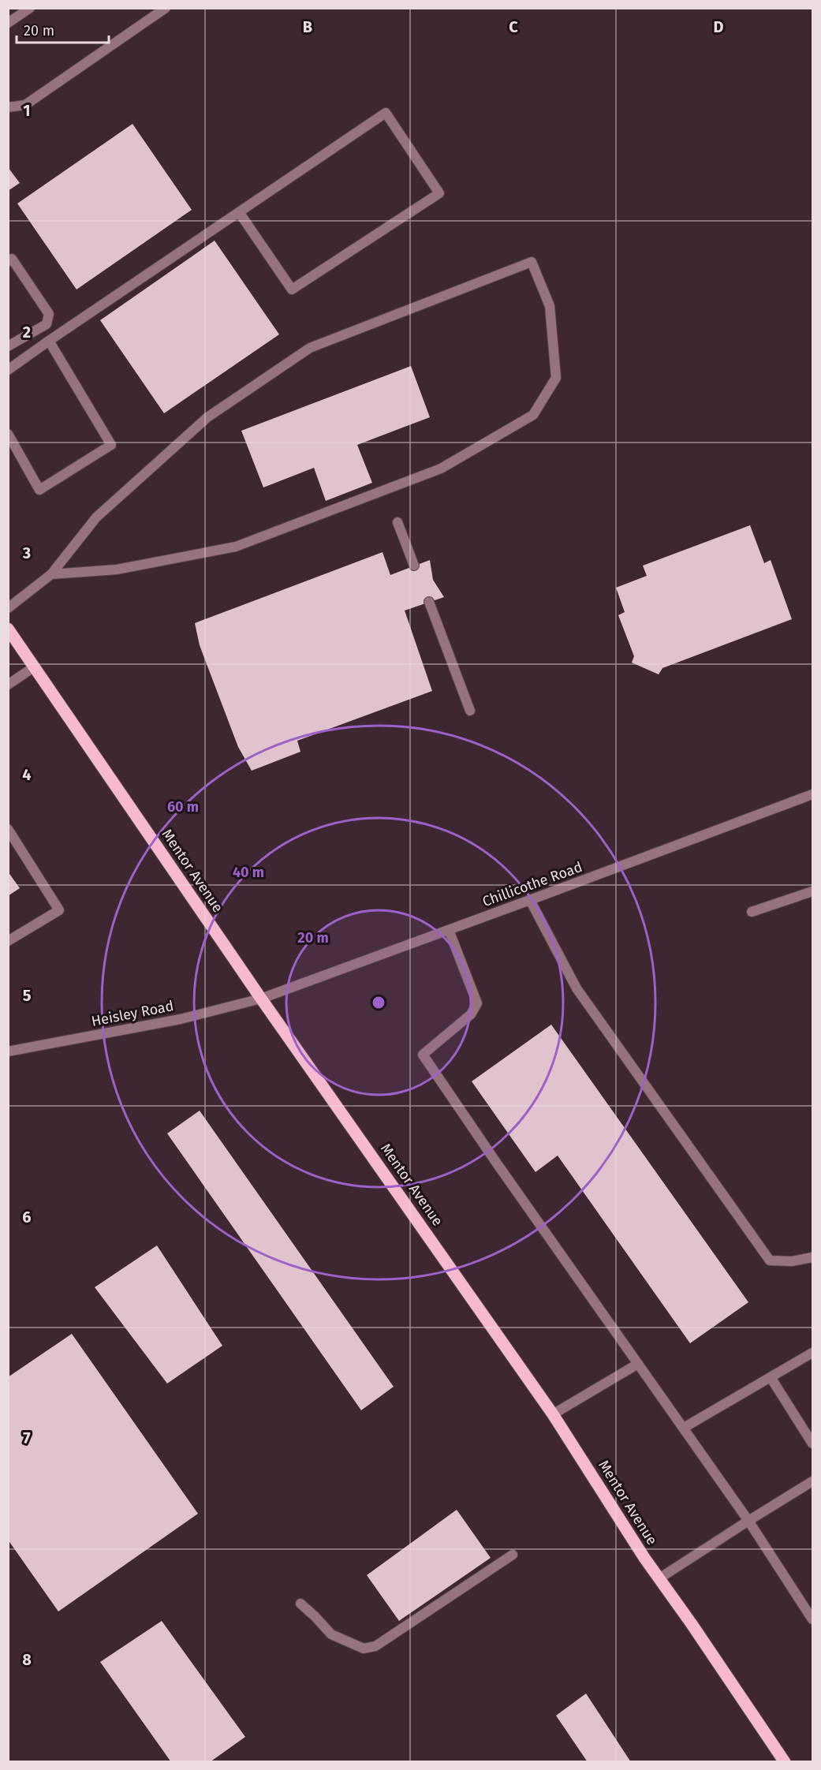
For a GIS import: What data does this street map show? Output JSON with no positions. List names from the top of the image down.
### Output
{
  "streets": {
    "main road": ["Mentor Avenue"],
    "street": ["Chillicothe Road", "Heisley Road"]
  },
  "crossings": [
    ["Mentor Avenue", "Chillicothe Road"],
    ["Mentor Avenue", "Heisley Road"],
    ["Chillicothe Road", "Heisley Road"]
  ],
  "scale_bar": "20 m",
  "grid": {
    "columns": ["B", "C", "D"],
    "rows": [
      "1",
      "2",
      "3",
      "4",
      "5",
      "6",
      "7",
      "8"
    ]
  },
  "rings": ["60 m", "40 m", "20 m"]
}
